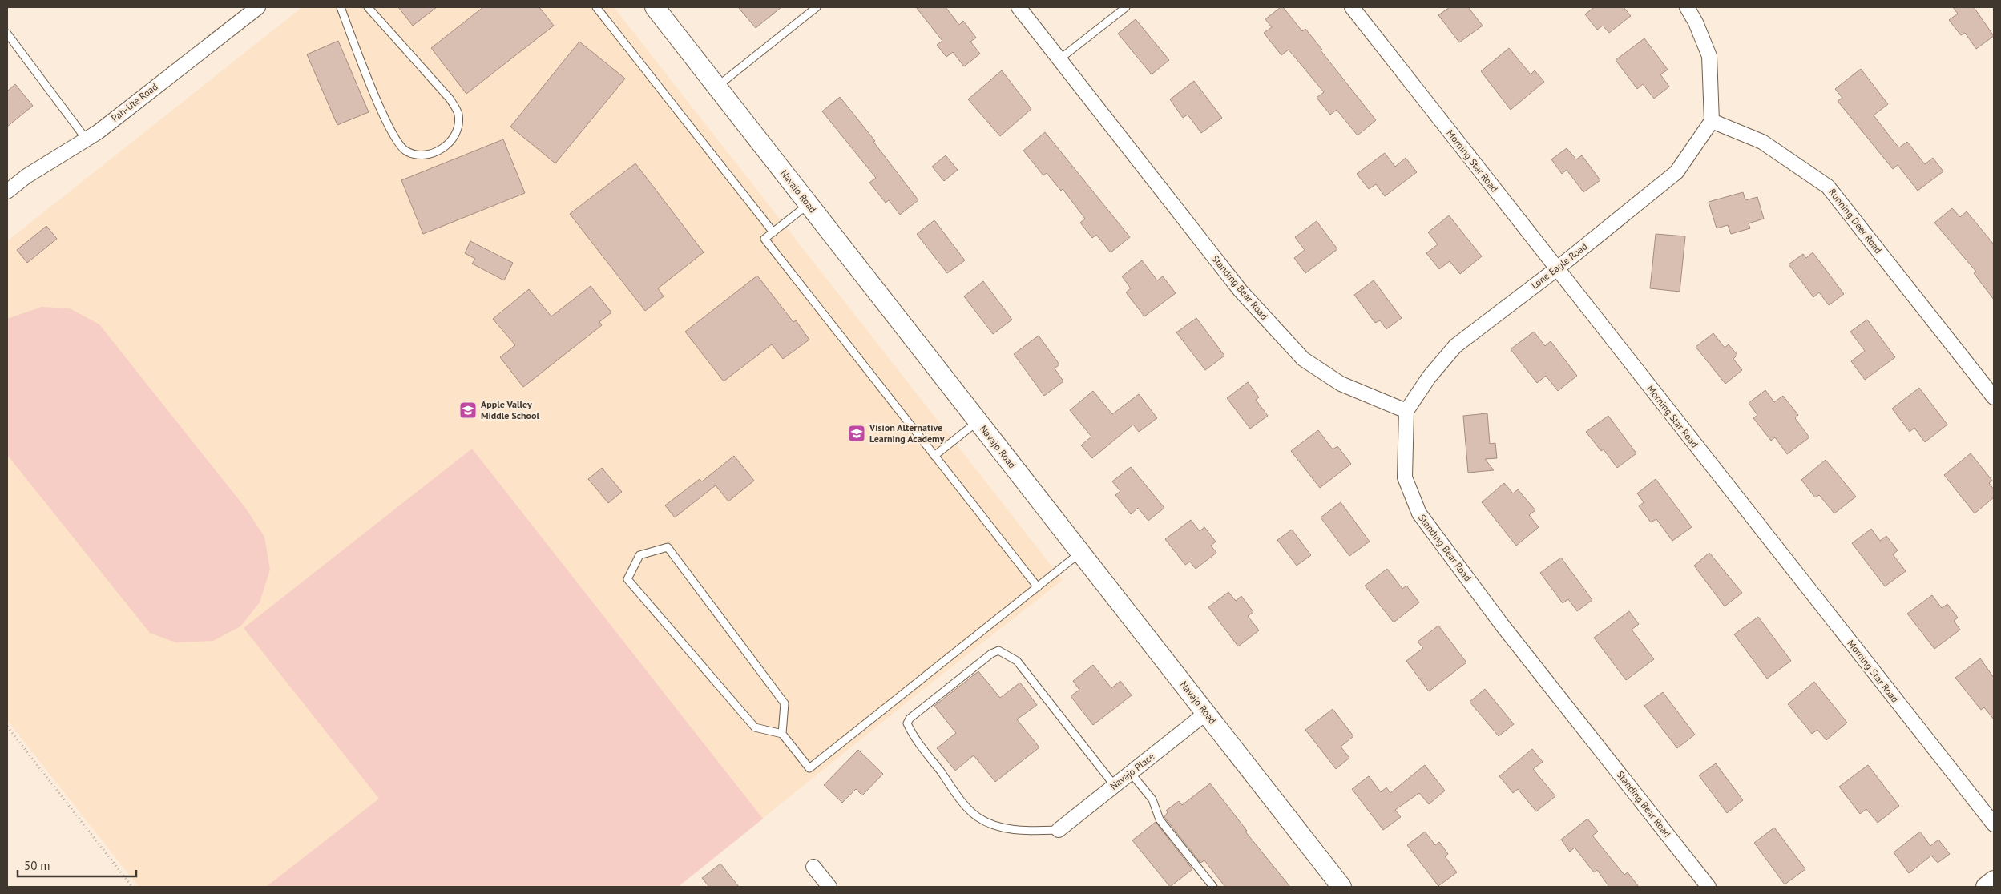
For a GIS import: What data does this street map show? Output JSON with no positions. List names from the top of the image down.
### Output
{
  "streets": {
    "main road": ["Navajo Road"],
    "street": [
      "Pah-Ute Road",
      "Morning Star Road",
      "Running Deer Road",
      "Lone Eagle Road",
      "Standing Bear Road",
      "Navajo Place"
    ]
  },
  "crossings": [
    ["Morning Star Road", "Lone Eagle Road"],
    ["Navajo Road", "Navajo Place"],
    ["Running Deer Road", "Lone Eagle Road"],
    ["Lone Eagle Road", "Standing Bear Road"]
  ],
  "places": {
    "school or university": ["Apple Valley Middle School", "Vision Alternative Learning Academy"]
  },
  "scale_bar": "50 m"
}
